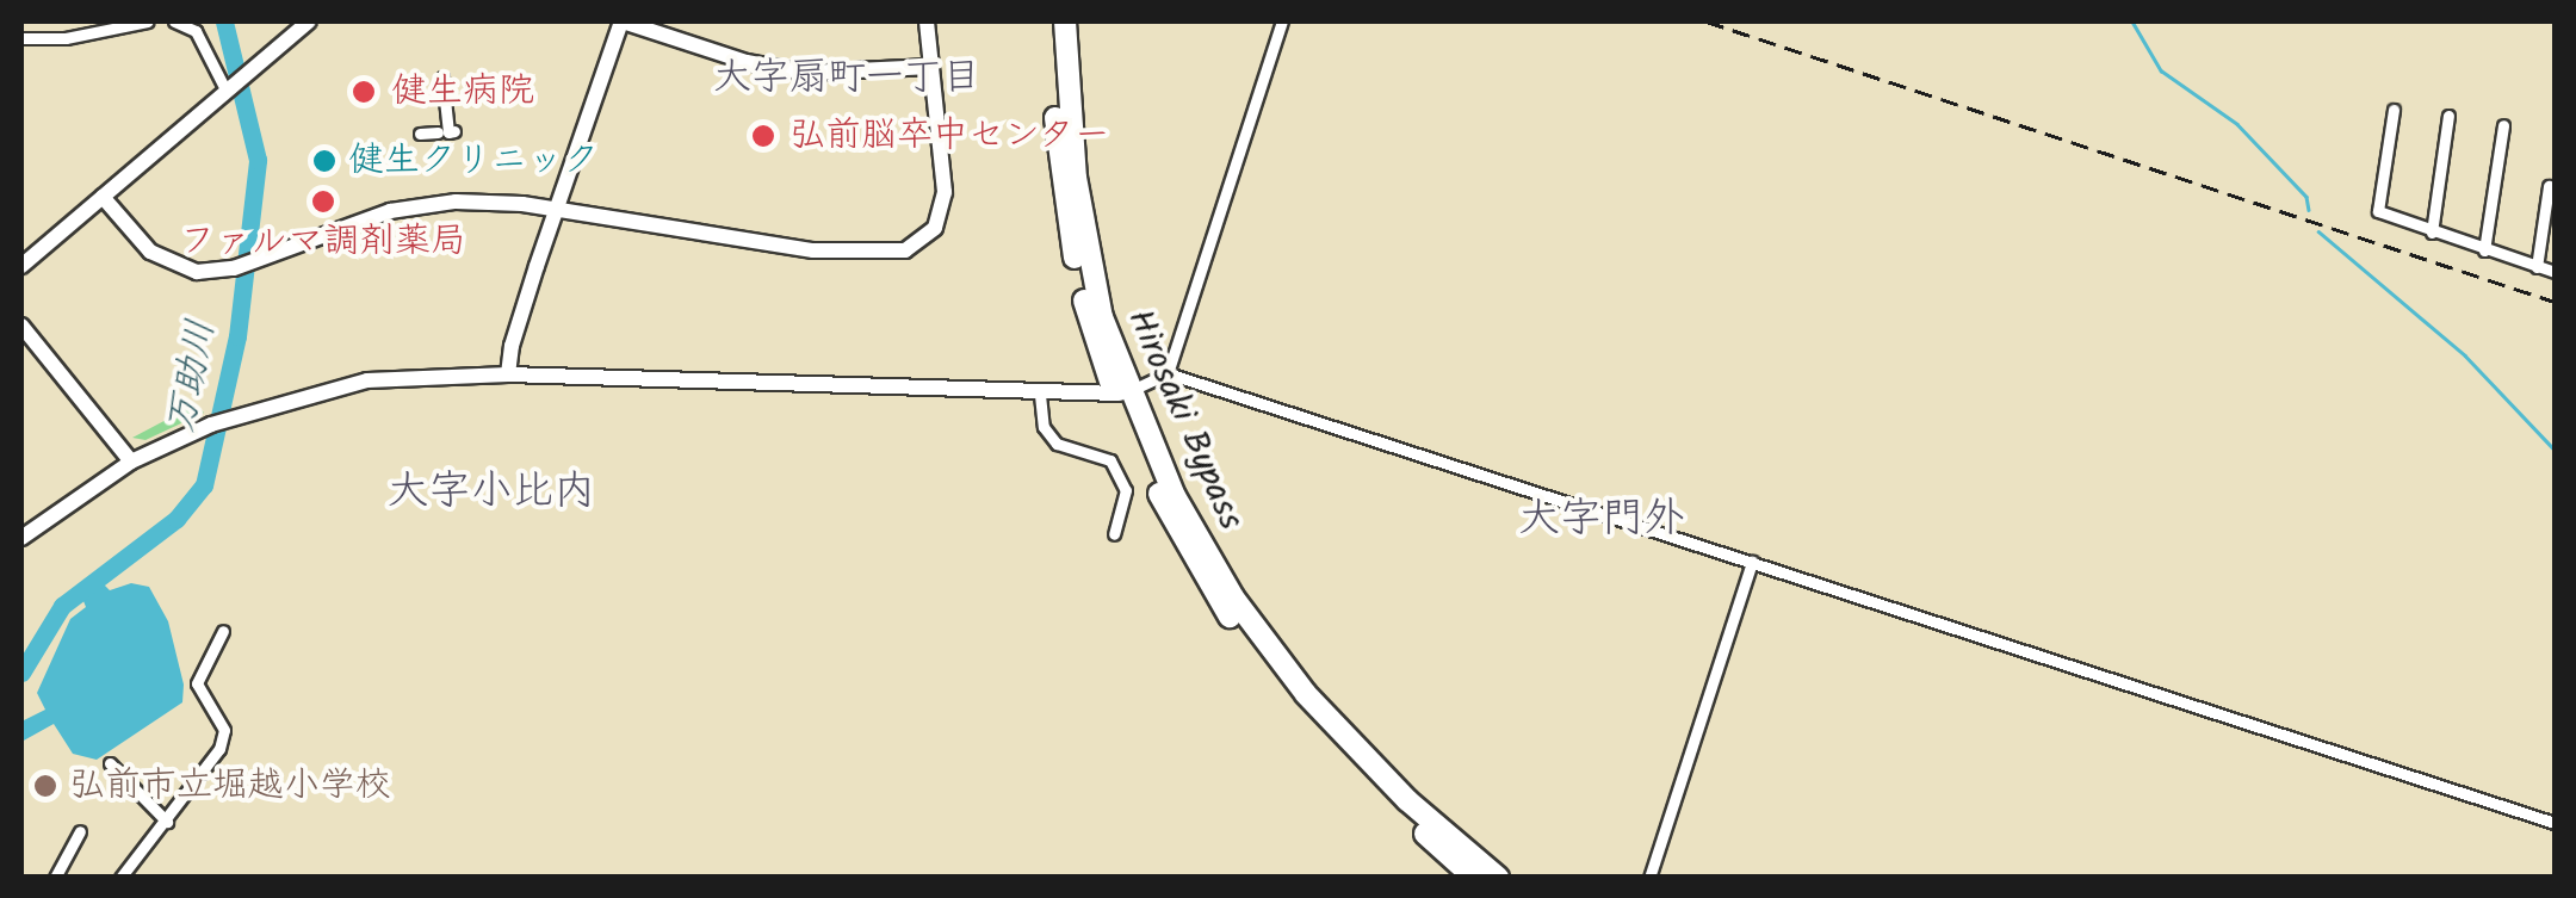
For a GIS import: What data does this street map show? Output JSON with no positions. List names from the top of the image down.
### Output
{
  "streets": {
    "highway": ["Hirosaki Bypass"]
  },
  "districts": ["大字扇町一丁目", "大字小比内", "大字門外"],
  "water": ["万助川"],
  "places": [
    "健生病院",
    "弘前脳卒中センター",
    "健生クリニック",
    "ファルマ調剤薬局",
    "弘前市立堀越小学校"
  ]
}
